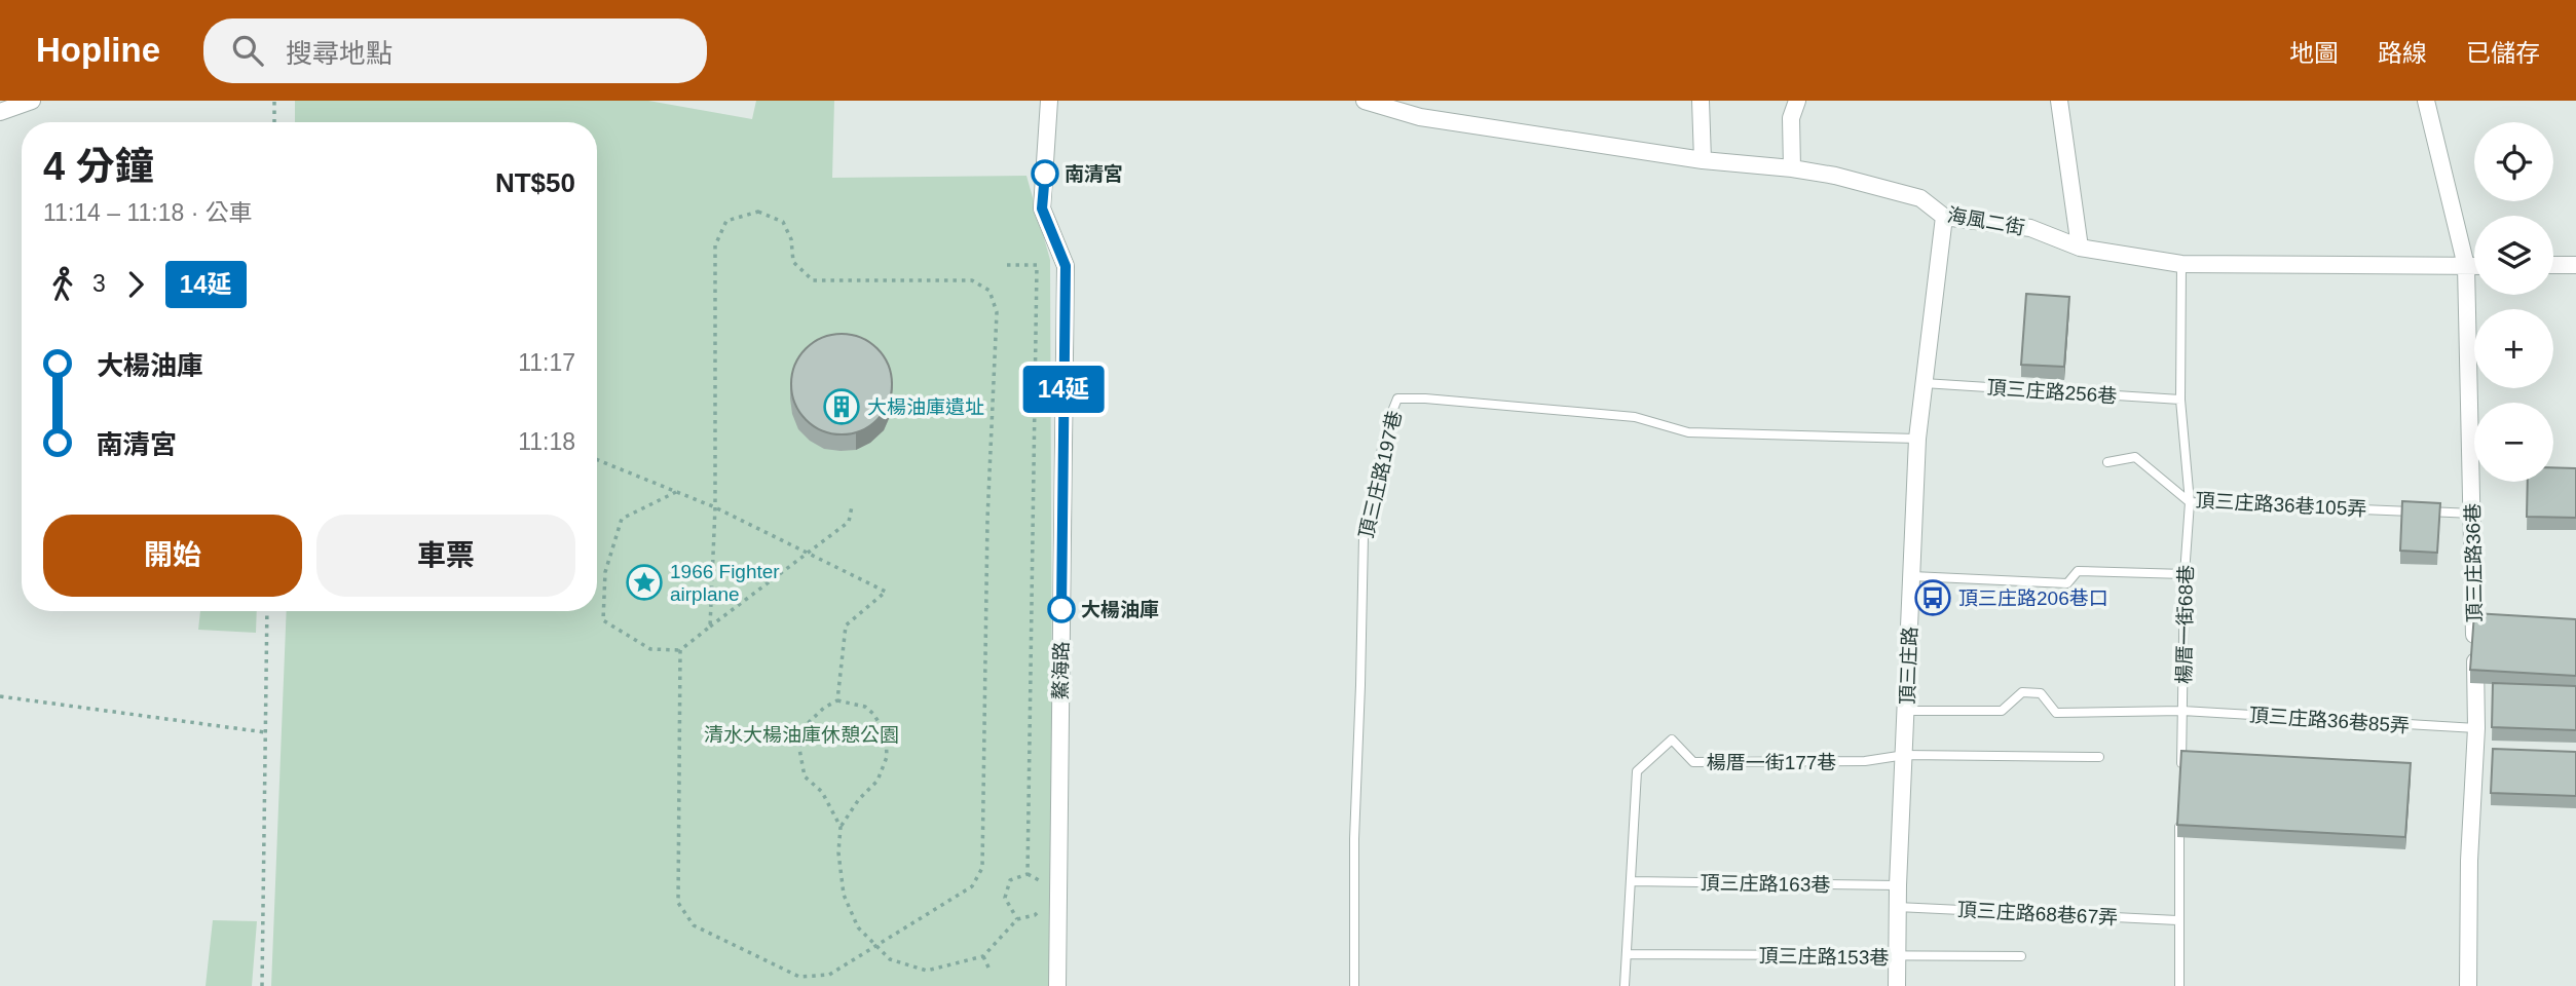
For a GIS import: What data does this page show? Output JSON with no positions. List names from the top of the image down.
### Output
{
  "streets": {
    "street": [
      "海風二街",
      "頂三庄路36巷",
      "頂三庄路",
      "鰲海路"
    ],
    "lane": [
      "頂三庄路256巷",
      "頂三庄路197巷",
      "頂三庄路36巷105弄",
      "楊厝一街68巷",
      "頂三庄路36巷85弄",
      "楊厝一街177巷",
      "頂三庄路163巷",
      "頂三庄路68巷67弄",
      "頂三庄路153巷"
    ]
  },
  "crossings": [
    ["海風二街", "頂三庄路36巷"],
    ["海風二街", "楊厝一街68巷"],
    ["海風二街", "頂三庄路"],
    ["頂三庄路256巷", "楊厝一街68巷"],
    ["頂三庄路256巷", "頂三庄路"],
    ["頂三庄路197巷", "頂三庄路"],
    ["頂三庄路36巷105弄", "頂三庄路36巷"],
    ["頂三庄路36巷105弄", "楊厝一街68巷"],
    ["頂三庄路36巷", "頂三庄路36巷85弄"],
    ["楊厝一街68巷", "頂三庄路36巷85弄"],
    ["頂三庄路", "頂三庄路36巷85弄"],
    ["頂三庄路", "楊厝一街177巷"],
    ["頂三庄路", "頂三庄路163巷"],
    ["頂三庄路", "頂三庄路68巷67弄"],
    ["頂三庄路", "頂三庄路153巷"],
    ["楊厝一街177巷", "頂三庄路163巷"],
    ["楊厝一街177巷", "頂三庄路153巷"]
  ],
  "parks": ["清水大楊油庫休憩公園"],
  "places": {
    "other": ["南清宮", "大楊油庫"],
    "building": ["大楊油庫遺址"],
    "place": ["1966 Fighter airplane"],
    "bus stop": ["頂三庄路206巷口"]
  },
  "lines": ["bus line 14延"],
  "page": {
    "header": "Hopline",
    "search": "搜尋地點",
    "nav": ["地圖", "路線", "已儲存"],
    "on_map": "14延",
    "map_buttons": ["+", "−"],
    "heading": ["4 分鐘", "11:14 – 11:18 · 公車", "NT$50"],
    "legs": ["3", "14延"],
    "list": [
      {
        "name": "大楊油庫",
        "value": "11:17"
      },
      {
        "name": "南清宮",
        "value": "11:18"
      }
    ],
    "buttons": ["開始", "車票"]
  }
}
